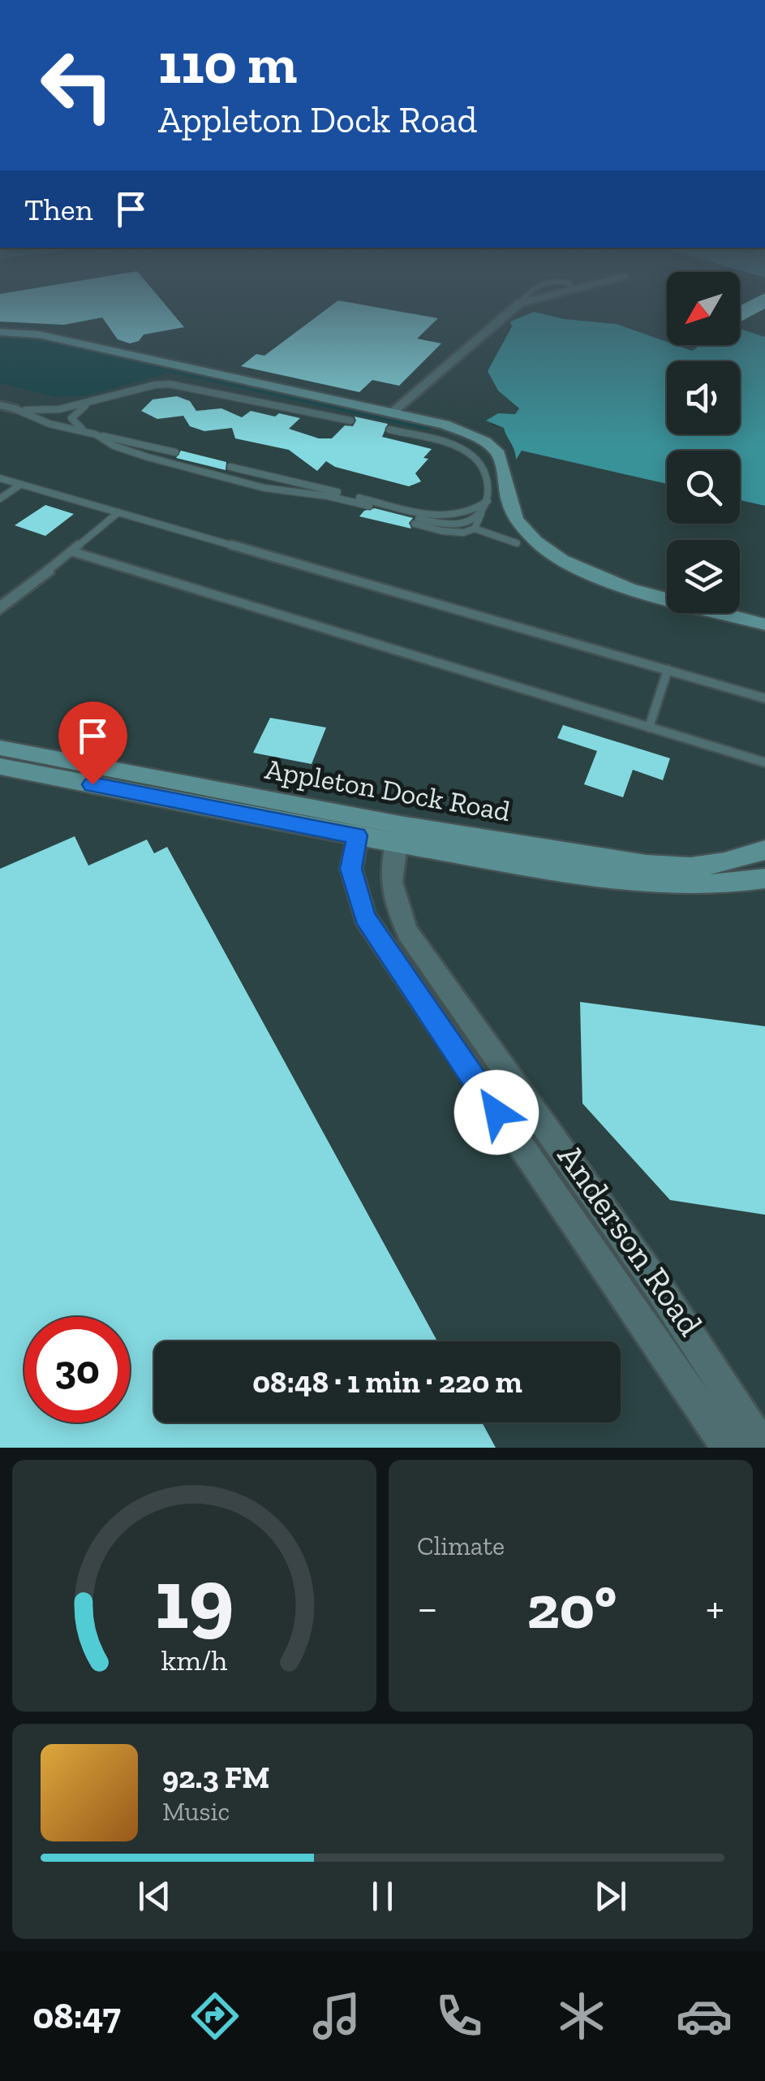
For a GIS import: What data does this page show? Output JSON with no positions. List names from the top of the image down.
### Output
{
  "streets": {
    "street": ["Appleton Dock Road", "Anderson Road"]
  },
  "crossings": [
    ["Appleton Dock Road", "Anderson Road"]
  ],
  "north": "bottom left",
  "page": {
    "turn": ["110 m", "Appleton Dock Road"],
    "then": "Then",
    "limit": "30",
    "trip": "08:48 · 1 min · 220 m",
    "tile": "Climate",
    "heat": ["−", "20°", "+"],
    "song": ["92.3 FM", "Music"],
    "tabs": "08:47",
    "gauge": ["19", "km/h"]
  }
}
